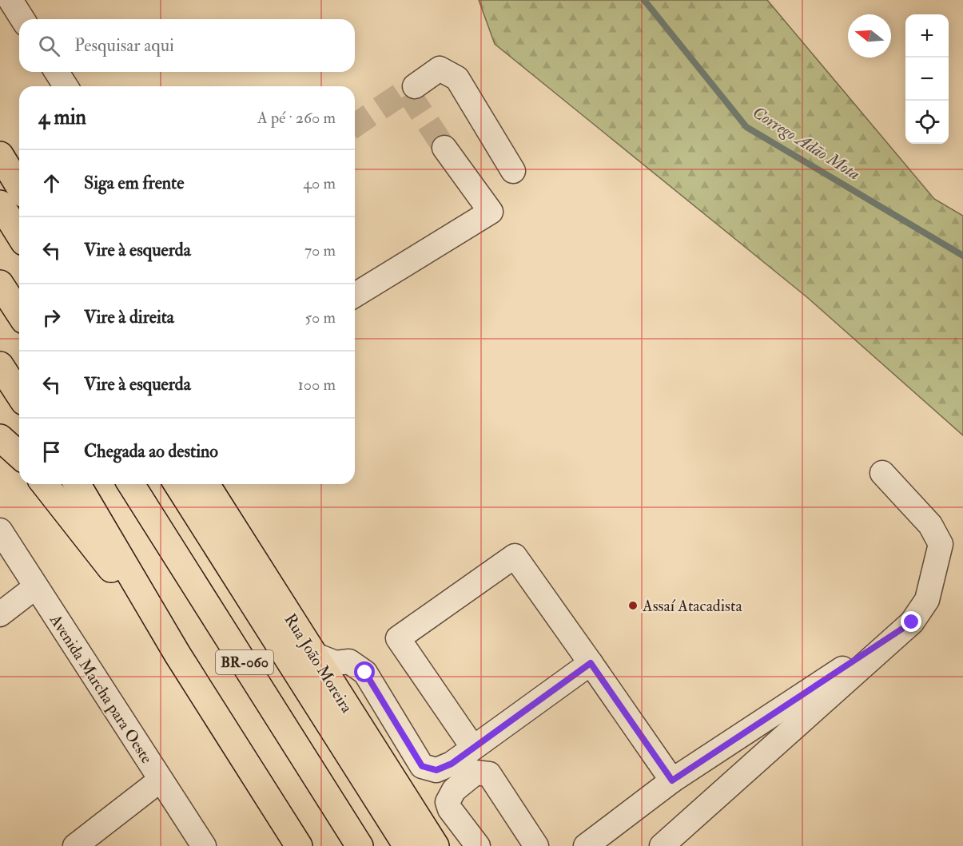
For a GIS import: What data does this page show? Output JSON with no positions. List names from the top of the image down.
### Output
{
  "streets": {
    "main road": ["BR-060", "Rua João Moreira"],
    "street": ["Avenida Marcha para Oeste"]
  },
  "water": ["Corrego Adão Mota"],
  "places": ["Assaí Atacadista"],
  "north": "left",
  "page": {
    "map_buttons": ["+", "−"],
    "search": "Pesquisar aqui",
    "heading": ["4 min", "A pé · 260 m"],
    "list": [
      ["Siga em frente", "40 m"],
      ["Vire à esquerda", "70 m"],
      ["Vire à direita", "50 m"],
      ["Vire à esquerda", "100 m"],
      "Chegada ao destino"
    ]
  }
}
